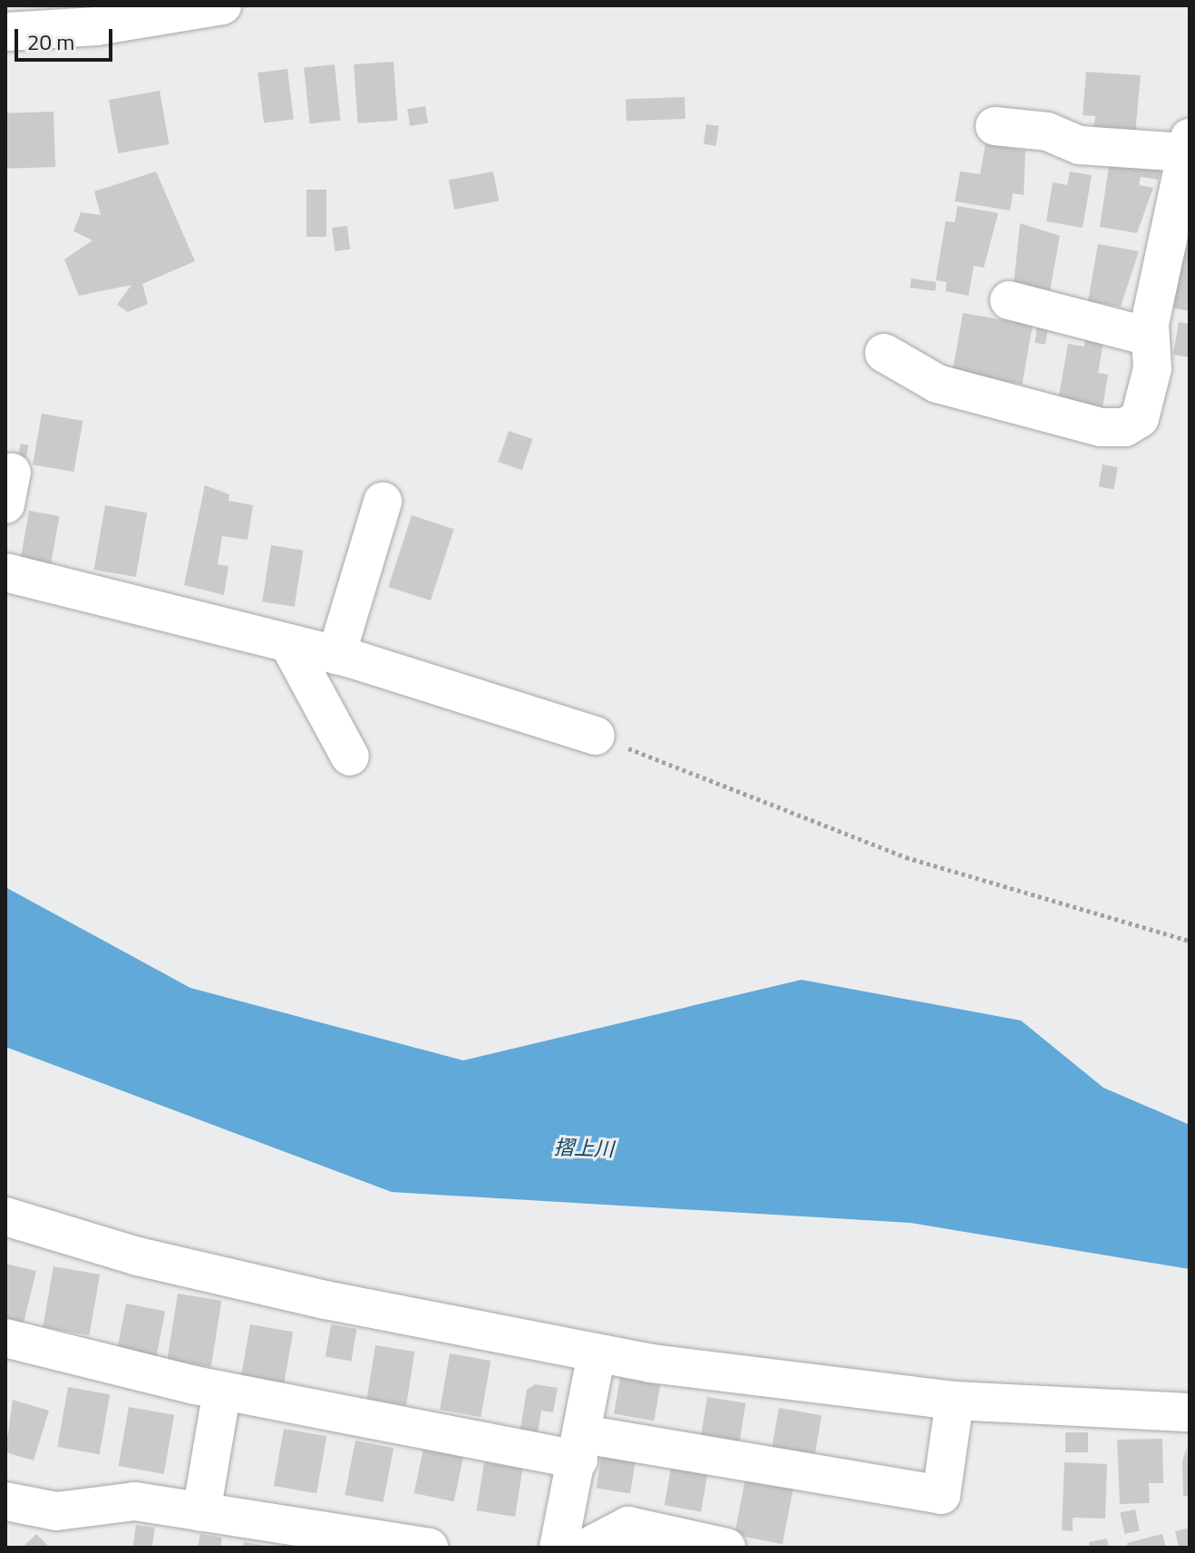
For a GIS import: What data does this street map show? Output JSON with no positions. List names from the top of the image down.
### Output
{
  "water": ["摺上川"],
  "scale_bar": "20 m"
}
